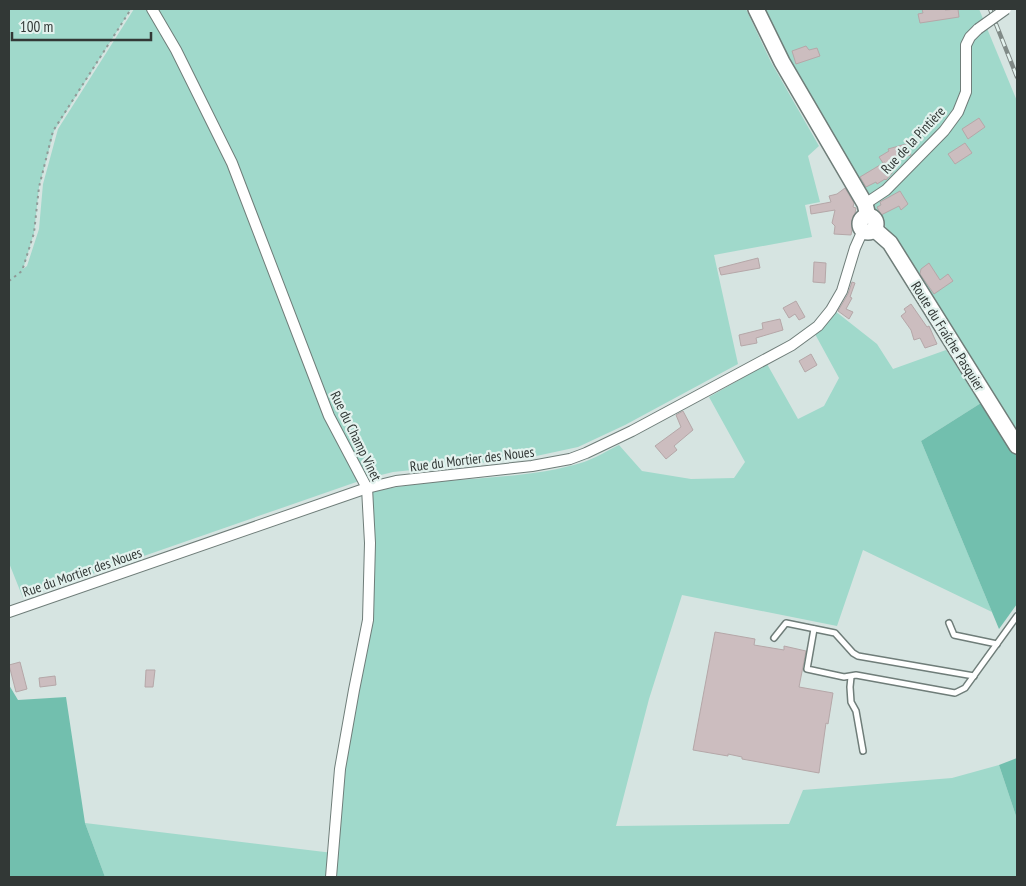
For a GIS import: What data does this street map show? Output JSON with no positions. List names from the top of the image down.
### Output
{
  "streets": {
    "main road": ["Route du Fraîche Pasquier"],
    "street": ["Rue de la Pintière", "Rue du Champ Vinet", "Rue du Mortier des Noues"]
  },
  "crossings": [
    ["Rue de la Pintière", "Route du Fraîche Pasquier"],
    ["Rue de la Pintière", "Rue du Mortier des Noues"],
    ["Route du Fraîche Pasquier", "Rue du Mortier des Noues"],
    ["Rue du Champ Vinet", "Rue du Mortier des Noues"]
  ],
  "scale_bar": "100 m"
}
